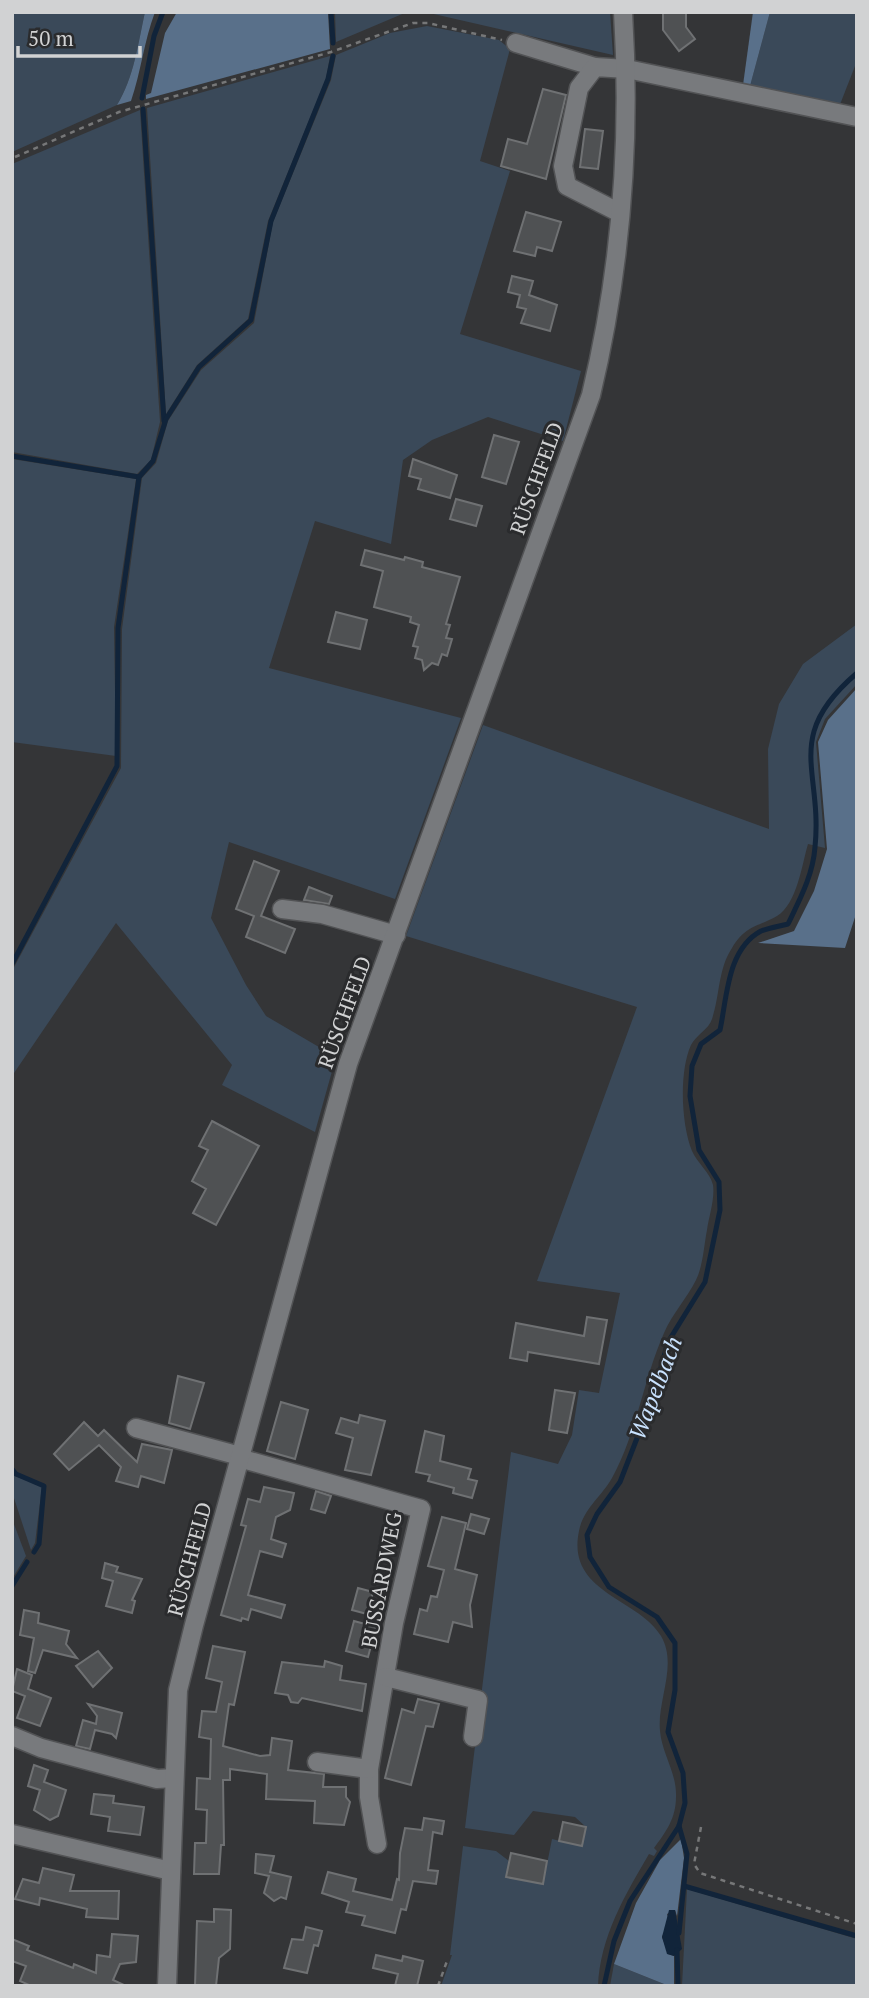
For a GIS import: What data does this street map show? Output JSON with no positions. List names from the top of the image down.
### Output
{
  "streets": {
    "street": ["RÜSCHFELD", "BUSSARDWEG"]
  },
  "crossings": [
    ["RÜSCHFELD", "BUSSARDWEG"]
  ],
  "water": ["Wapelbach"],
  "scale_bar": "50 m"
}
